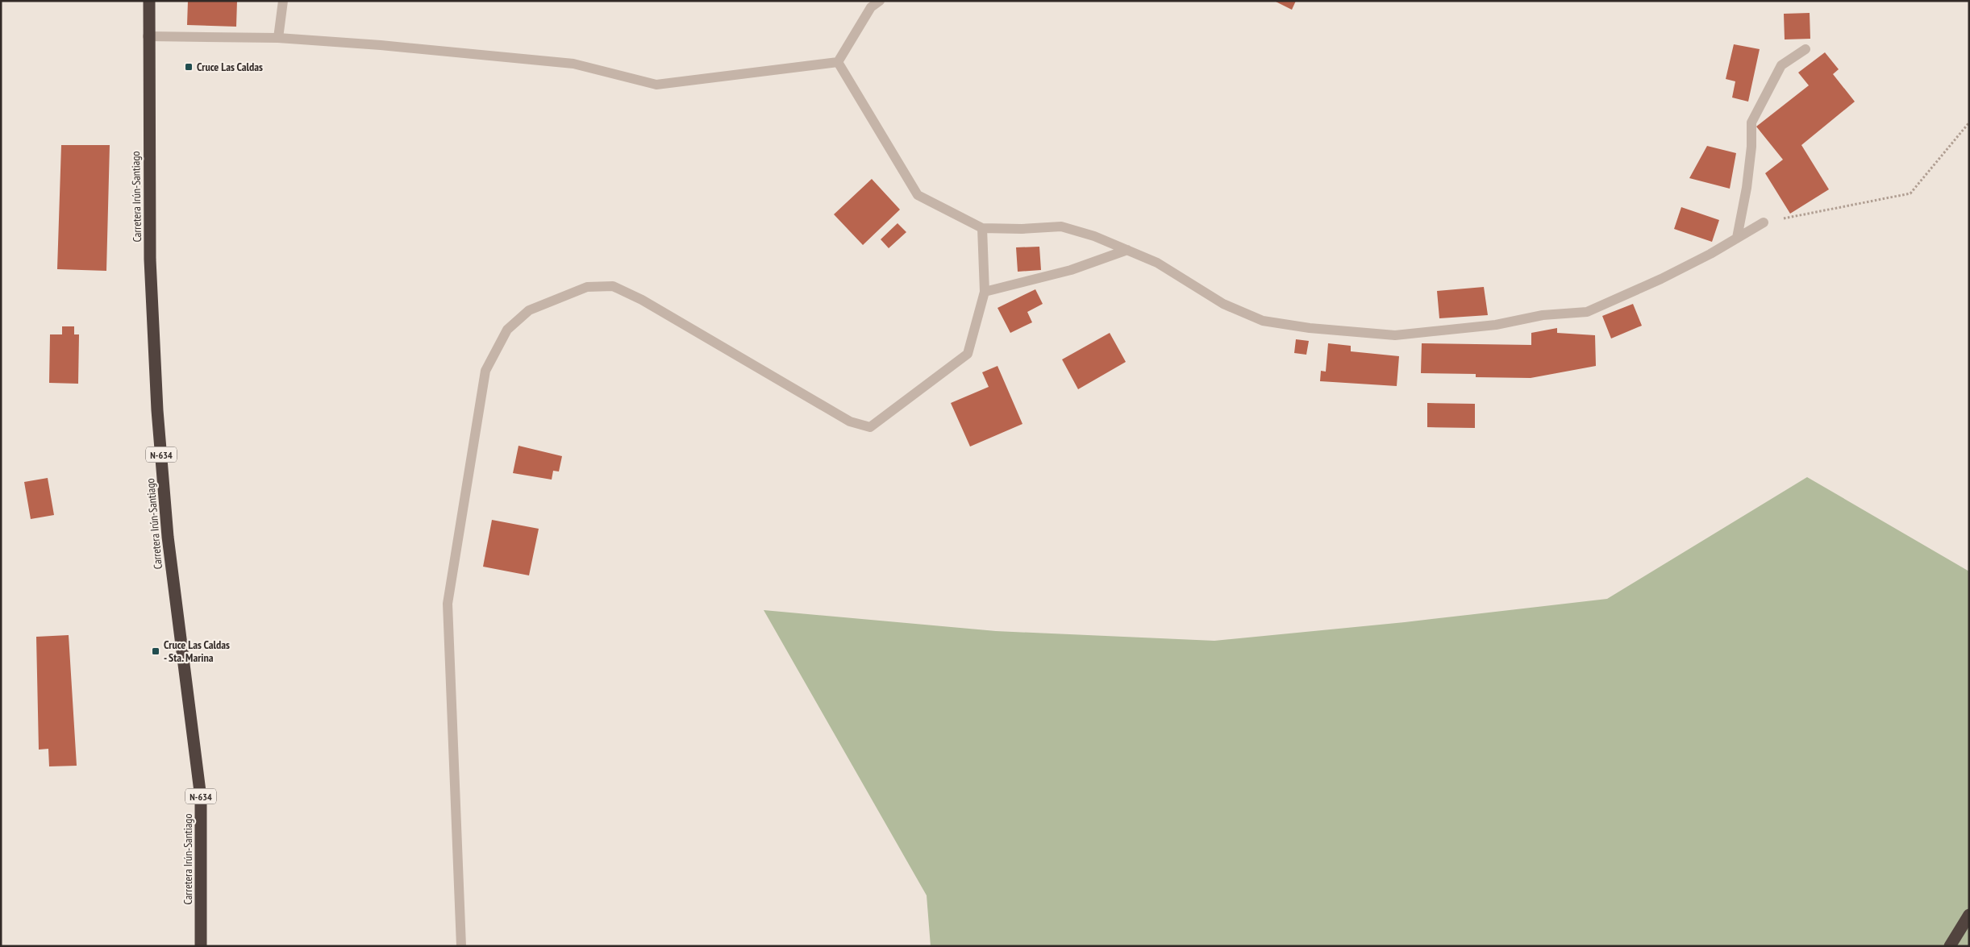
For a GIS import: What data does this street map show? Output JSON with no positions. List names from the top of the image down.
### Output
{
  "streets": {
    "highway": ["Carretera Irún-Santiago", "N-634"]
  },
  "places": {
    "transit": ["Cruce Las Caldas", "Cruce Las Caldas - Sta. Marina"]
  }
}
